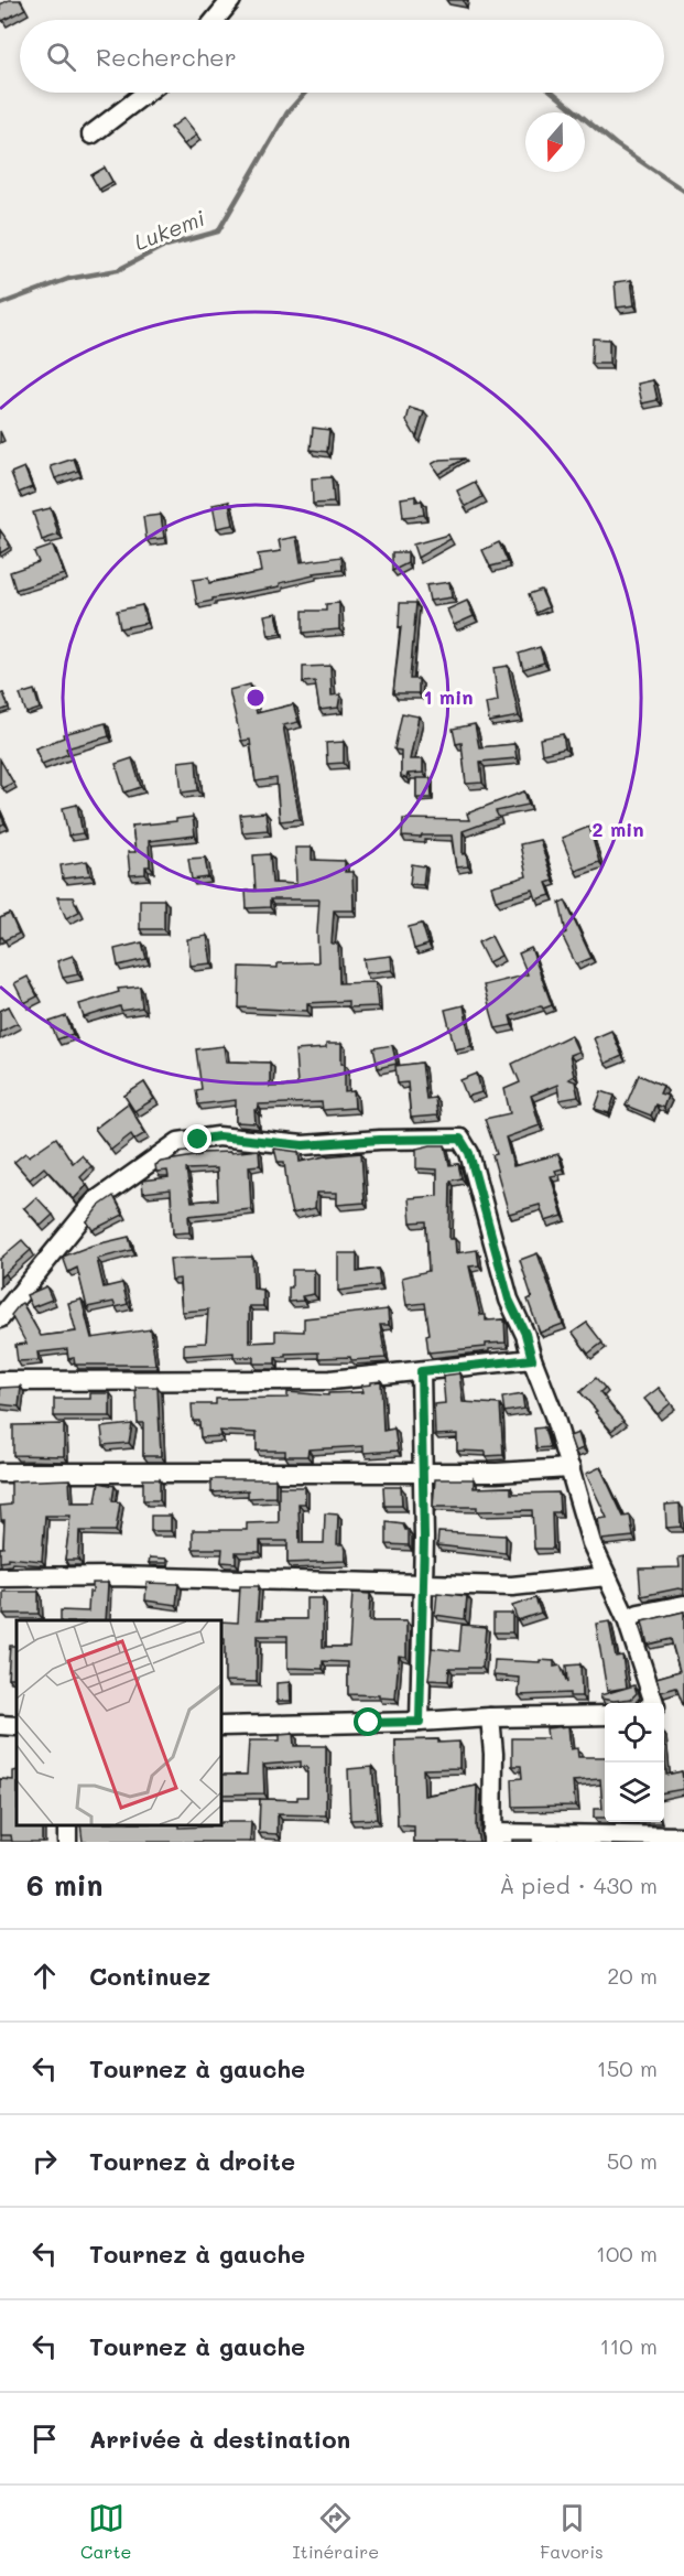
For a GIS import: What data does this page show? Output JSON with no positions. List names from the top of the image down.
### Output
{
  "water": ["Lukemi"],
  "north": "bottom",
  "page": {
    "search": "Rechercher",
    "heading": ["6 min", "À pied · 430 m"],
    "list": [
      ["Continuez", "20 m"],
      ["Tournez à gauche", "150 m"],
      ["Tournez à droite", "50 m"],
      ["Tournez à gauche", "100 m"],
      ["Tournez à gauche", "110 m"],
      "Arrivée à destination"
    ],
    "nav": ["Carte", "Itinéraire", "Favoris"]
  },
  "rings": ["1 min", "2 min"]
}
